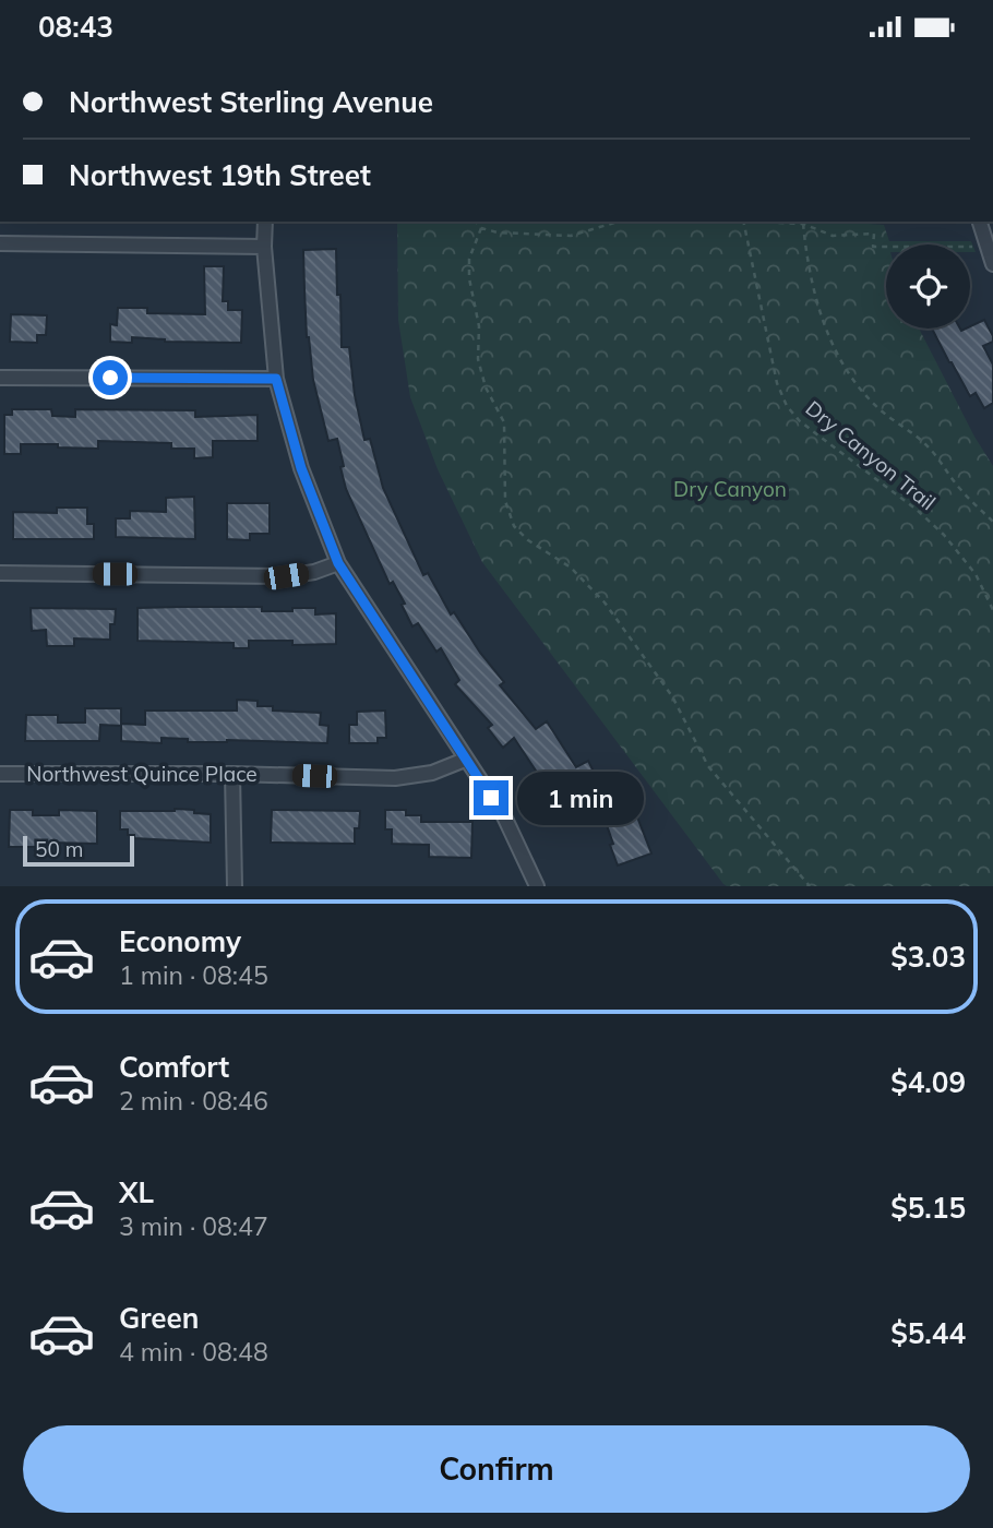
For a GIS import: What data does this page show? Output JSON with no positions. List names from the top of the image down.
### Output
{
  "streets": {
    "street": ["Northwest Quince Place"],
    "path": ["Dry Canyon Trail"]
  },
  "parks": ["Dry Canyon"],
  "scale_bar": "50 m",
  "page": {
    "status": "08:43",
    "banner": ["Northwest Sterling Avenue", "Northwest 19th Street"],
    "bubble": "1 min",
    "scale": "50 m",
    "list": [
      {
        "name": "Economy",
        "note": "1 min · 08:45",
        "value": "$3.03"
      },
      {
        "name": "Comfort",
        "note": "2 min · 08:46",
        "value": "$4.09"
      },
      {
        "name": "XL",
        "note": "3 min · 08:47",
        "value": "$5.15"
      },
      {
        "name": "Green",
        "note": "4 min · 08:48",
        "value": "$5.44"
      }
    ],
    "buttons": "Confirm"
  }
}
